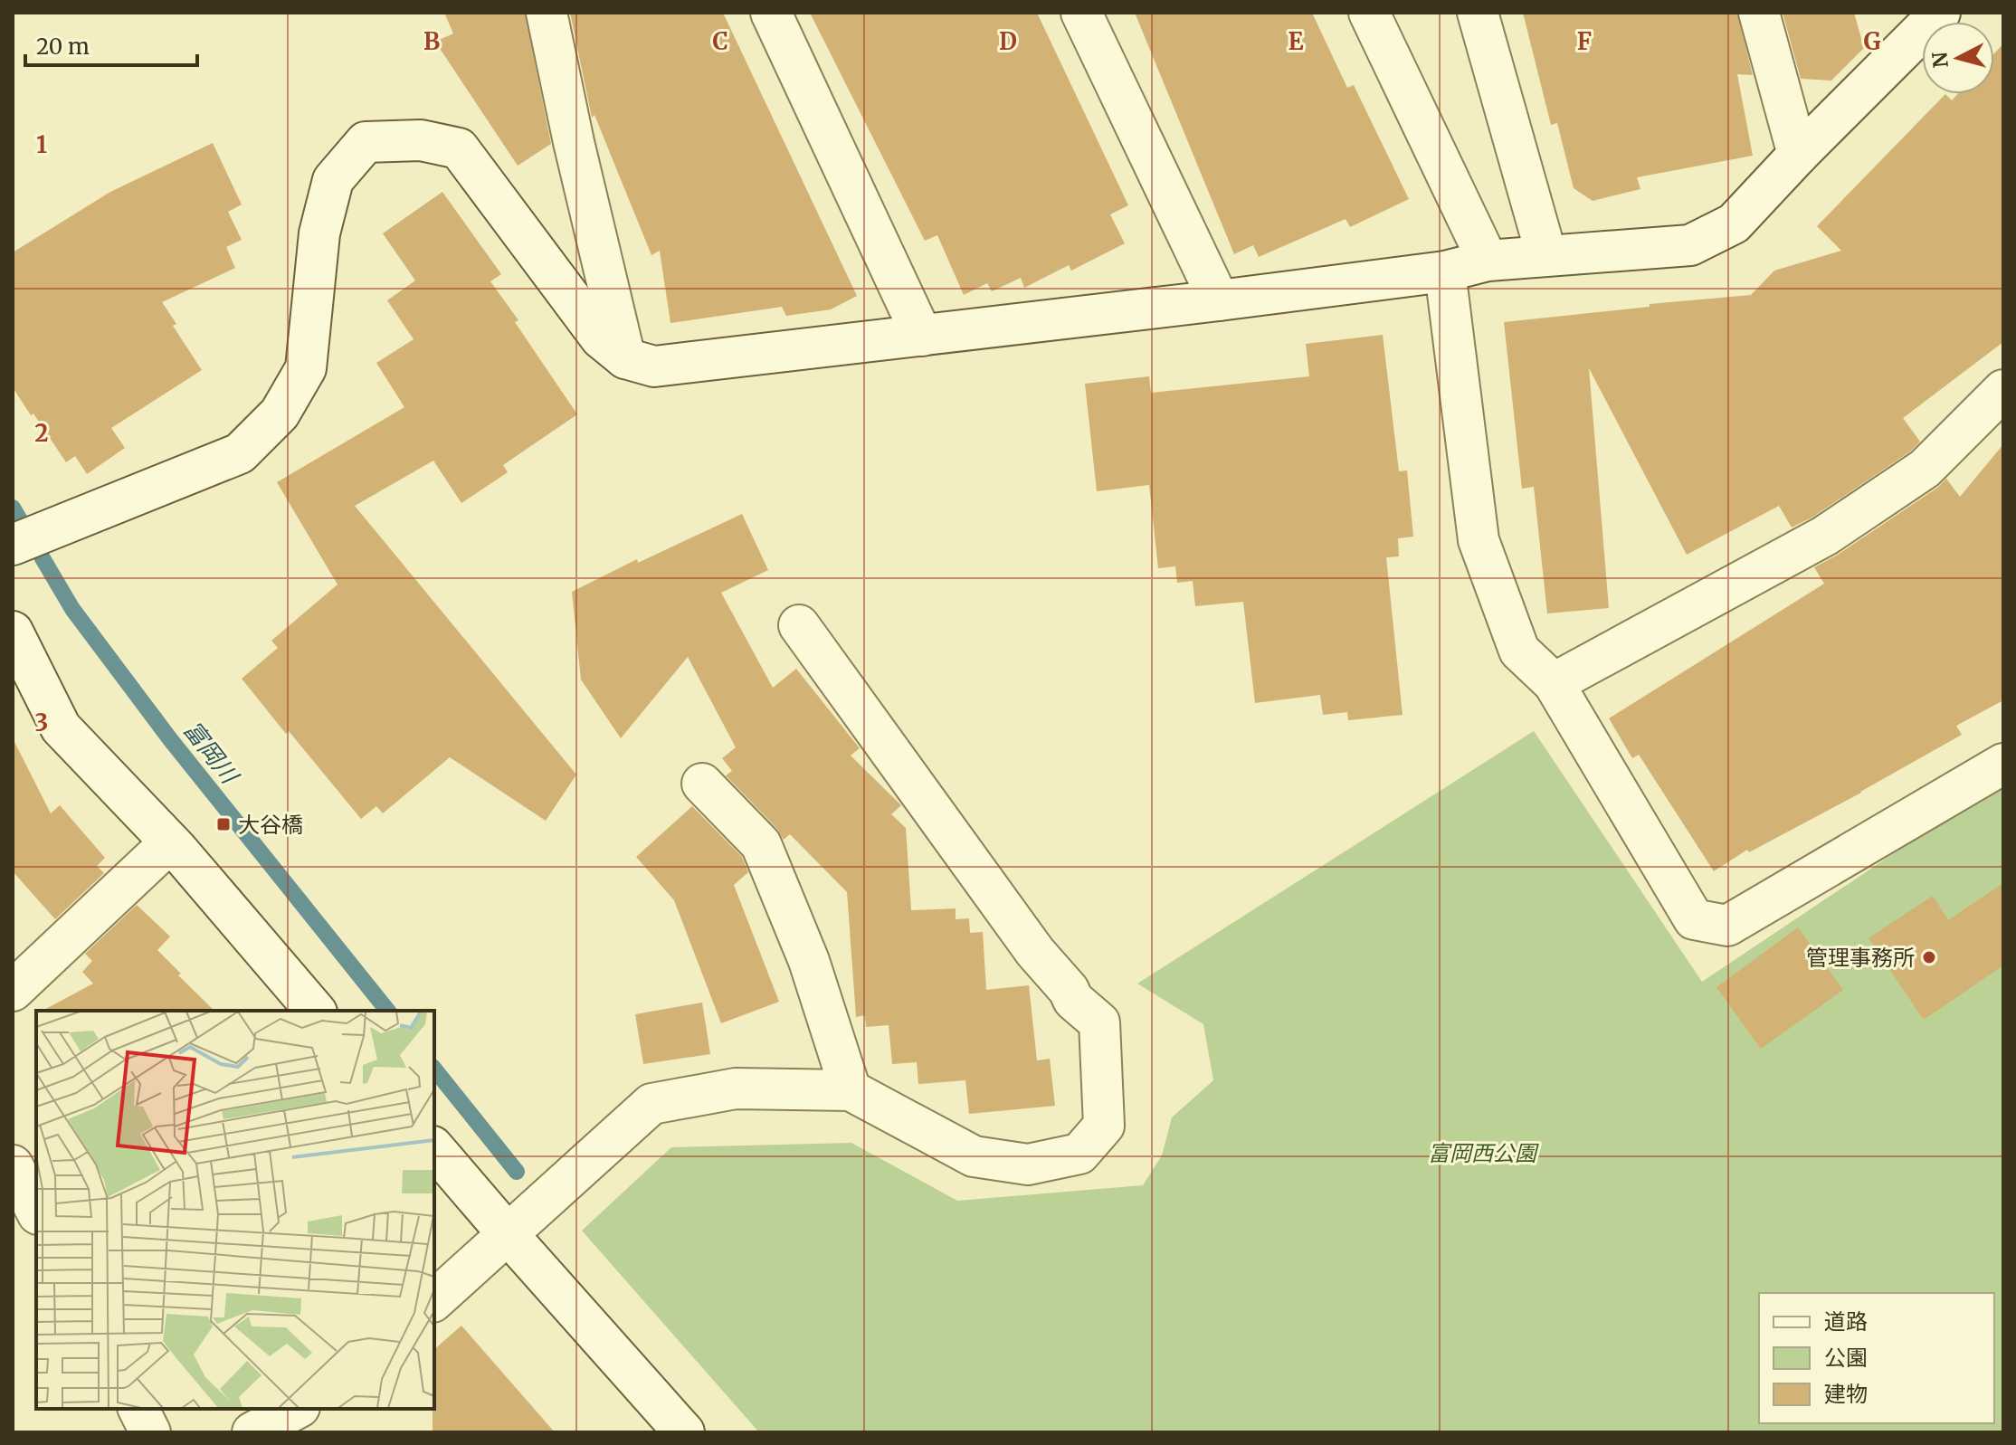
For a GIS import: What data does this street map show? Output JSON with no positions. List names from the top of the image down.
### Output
{
  "water": ["富岡川"],
  "parks": ["富岡西公園"],
  "places": {
    "transit": ["大谷橋"],
    "other": ["管理事務所"]
  },
  "legend": ["道路", "公園", "建物"],
  "scale_bar": "20 m",
  "north": "left",
  "grid": {
    "columns": [
      "B",
      "C",
      "D",
      "E",
      "F",
      "G"
    ],
    "rows": ["1", "2", "3"]
  }
}
